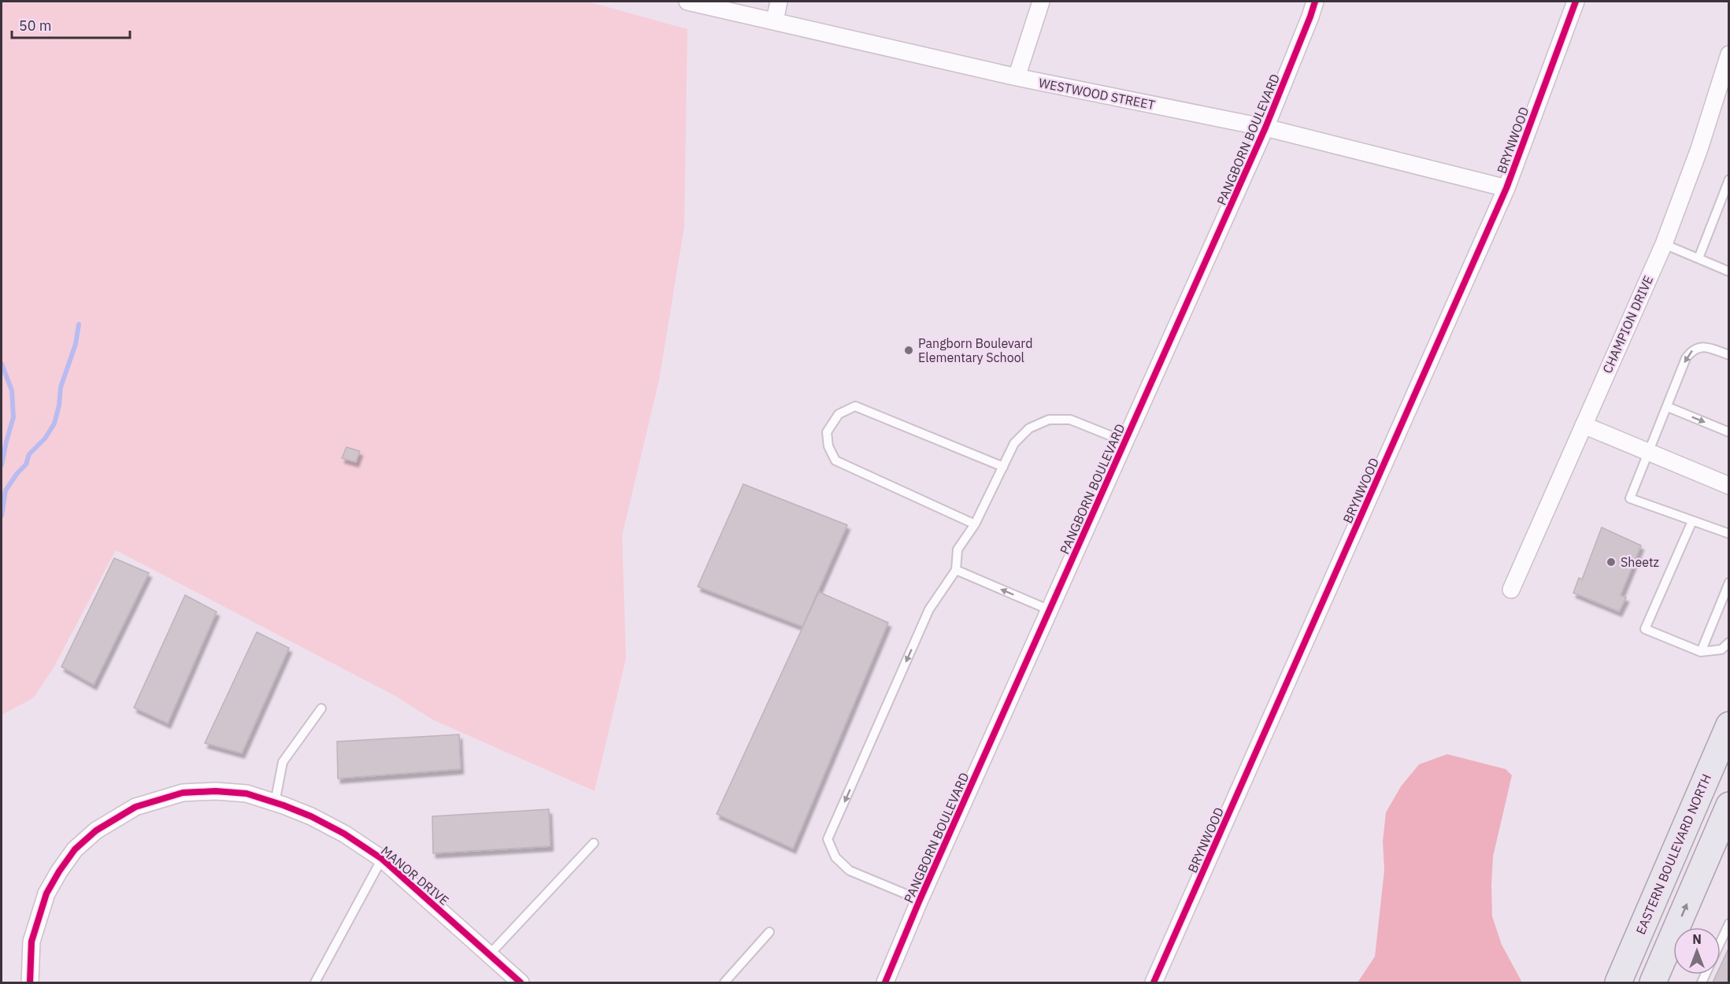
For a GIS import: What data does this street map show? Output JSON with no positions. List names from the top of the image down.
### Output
{
  "streets": {
    "main road": ["EASTERN BOULEVARD NORTH"],
    "street": [
      "WESTWOOD STREET",
      "PANGBORN BOULEVARD",
      "BRYNWOOD",
      "CHAMPION DRIVE",
      "MANOR DRIVE"
    ]
  },
  "crossings": [
    ["WESTWOOD STREET", "PANGBORN BOULEVARD"],
    ["WESTWOOD STREET", "BRYNWOOD"]
  ],
  "places": ["Pangborn Boulevard Elementary School", "Sheetz"],
  "scale_bar": "50 m",
  "north": "top"
}
